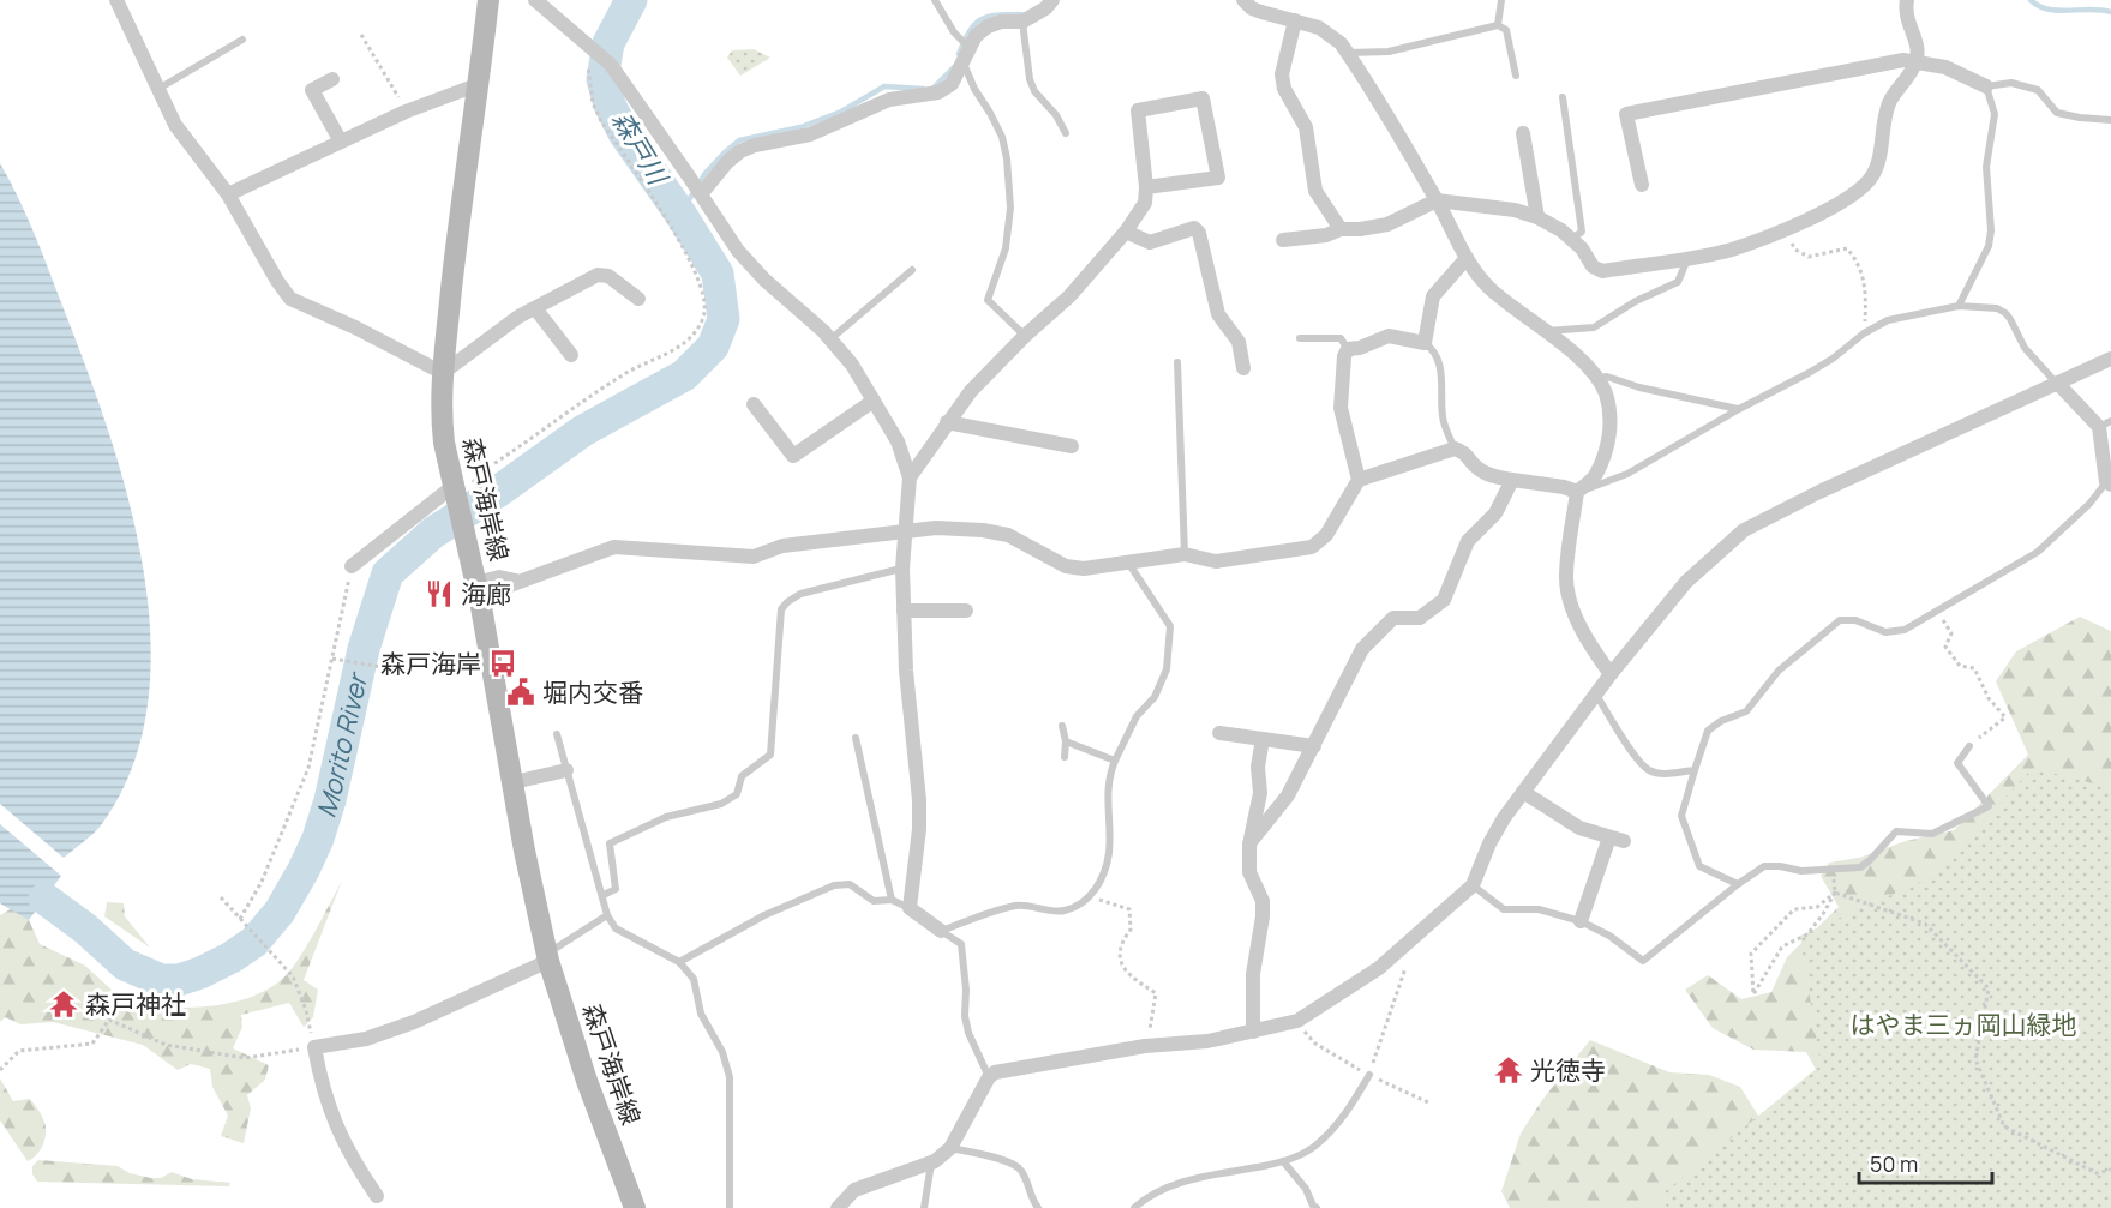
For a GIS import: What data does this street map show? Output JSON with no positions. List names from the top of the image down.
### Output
{
  "streets": {
    "main road": ["森戸海岸線"]
  },
  "water": ["森戸川", "Morito River"],
  "parks": ["はやま三ヵ岡山緑地"],
  "places": {
    "restaurant": ["海廊"],
    "bus stop": ["森戸海岸"],
    "public building": ["堀内交番"],
    "temple": ["森戸神社", "光徳寺"]
  },
  "scale_bar": "50 m"
}
